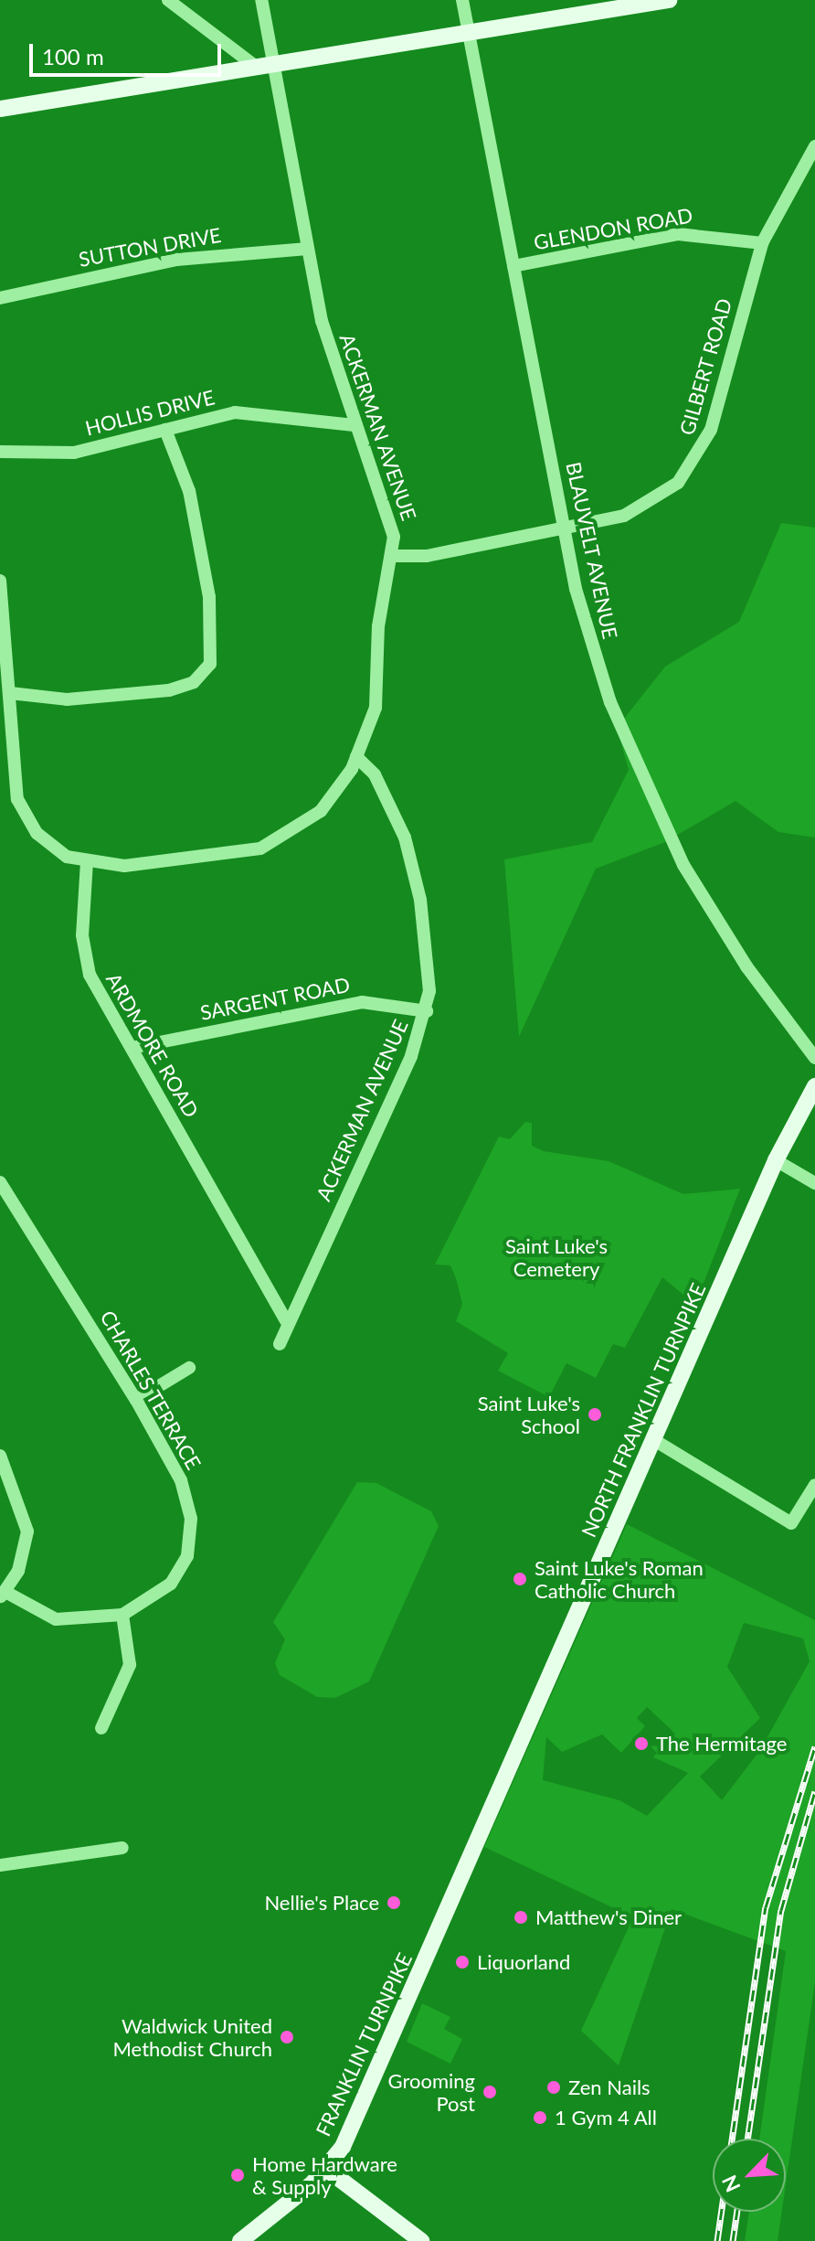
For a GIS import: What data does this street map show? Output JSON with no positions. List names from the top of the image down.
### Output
{
  "streets": {
    "main road": ["NORTH FRANKLIN TURNPIKE", "FRANKLIN TURNPIKE"],
    "street": [
      "GLENDON ROAD",
      "SUTTON DRIVE",
      "GILBERT ROAD",
      "HOLLIS DRIVE",
      "ACKERMAN AVENUE",
      "BLAUVELT AVENUE",
      "SARGENT ROAD",
      "ARDMORE ROAD",
      "CHARLES TERRACE"
    ]
  },
  "crossings": [
    ["GLENDON ROAD", "GILBERT ROAD"],
    ["GLENDON ROAD", "BLAUVELT AVENUE"],
    ["SUTTON DRIVE", "ACKERMAN AVENUE"],
    ["GILBERT ROAD", "ACKERMAN AVENUE"],
    ["GILBERT ROAD", "BLAUVELT AVENUE"],
    ["HOLLIS DRIVE", "ACKERMAN AVENUE"],
    ["ACKERMAN AVENUE", "SARGENT ROAD"],
    ["ACKERMAN AVENUE", "ARDMORE ROAD"],
    ["SARGENT ROAD", "ARDMORE ROAD"],
    ["NORTH FRANKLIN TURNPIKE", "FRANKLIN TURNPIKE"]
  ],
  "parks": ["Saint Luke's Cemetery"],
  "places": [
    "Saint Luke's School",
    "Saint Luke's Roman Catholic Church",
    "The Hermitage",
    "Nellie's Place",
    "Matthew's Diner",
    "Liquorland",
    "Waldwick United Methodist Church",
    "Zen Nails",
    "Grooming Post",
    "1 Gym 4 All",
    "Home Hardware & Supply"
  ],
  "scale_bar": "100 m",
  "north": "bottom left"
}
